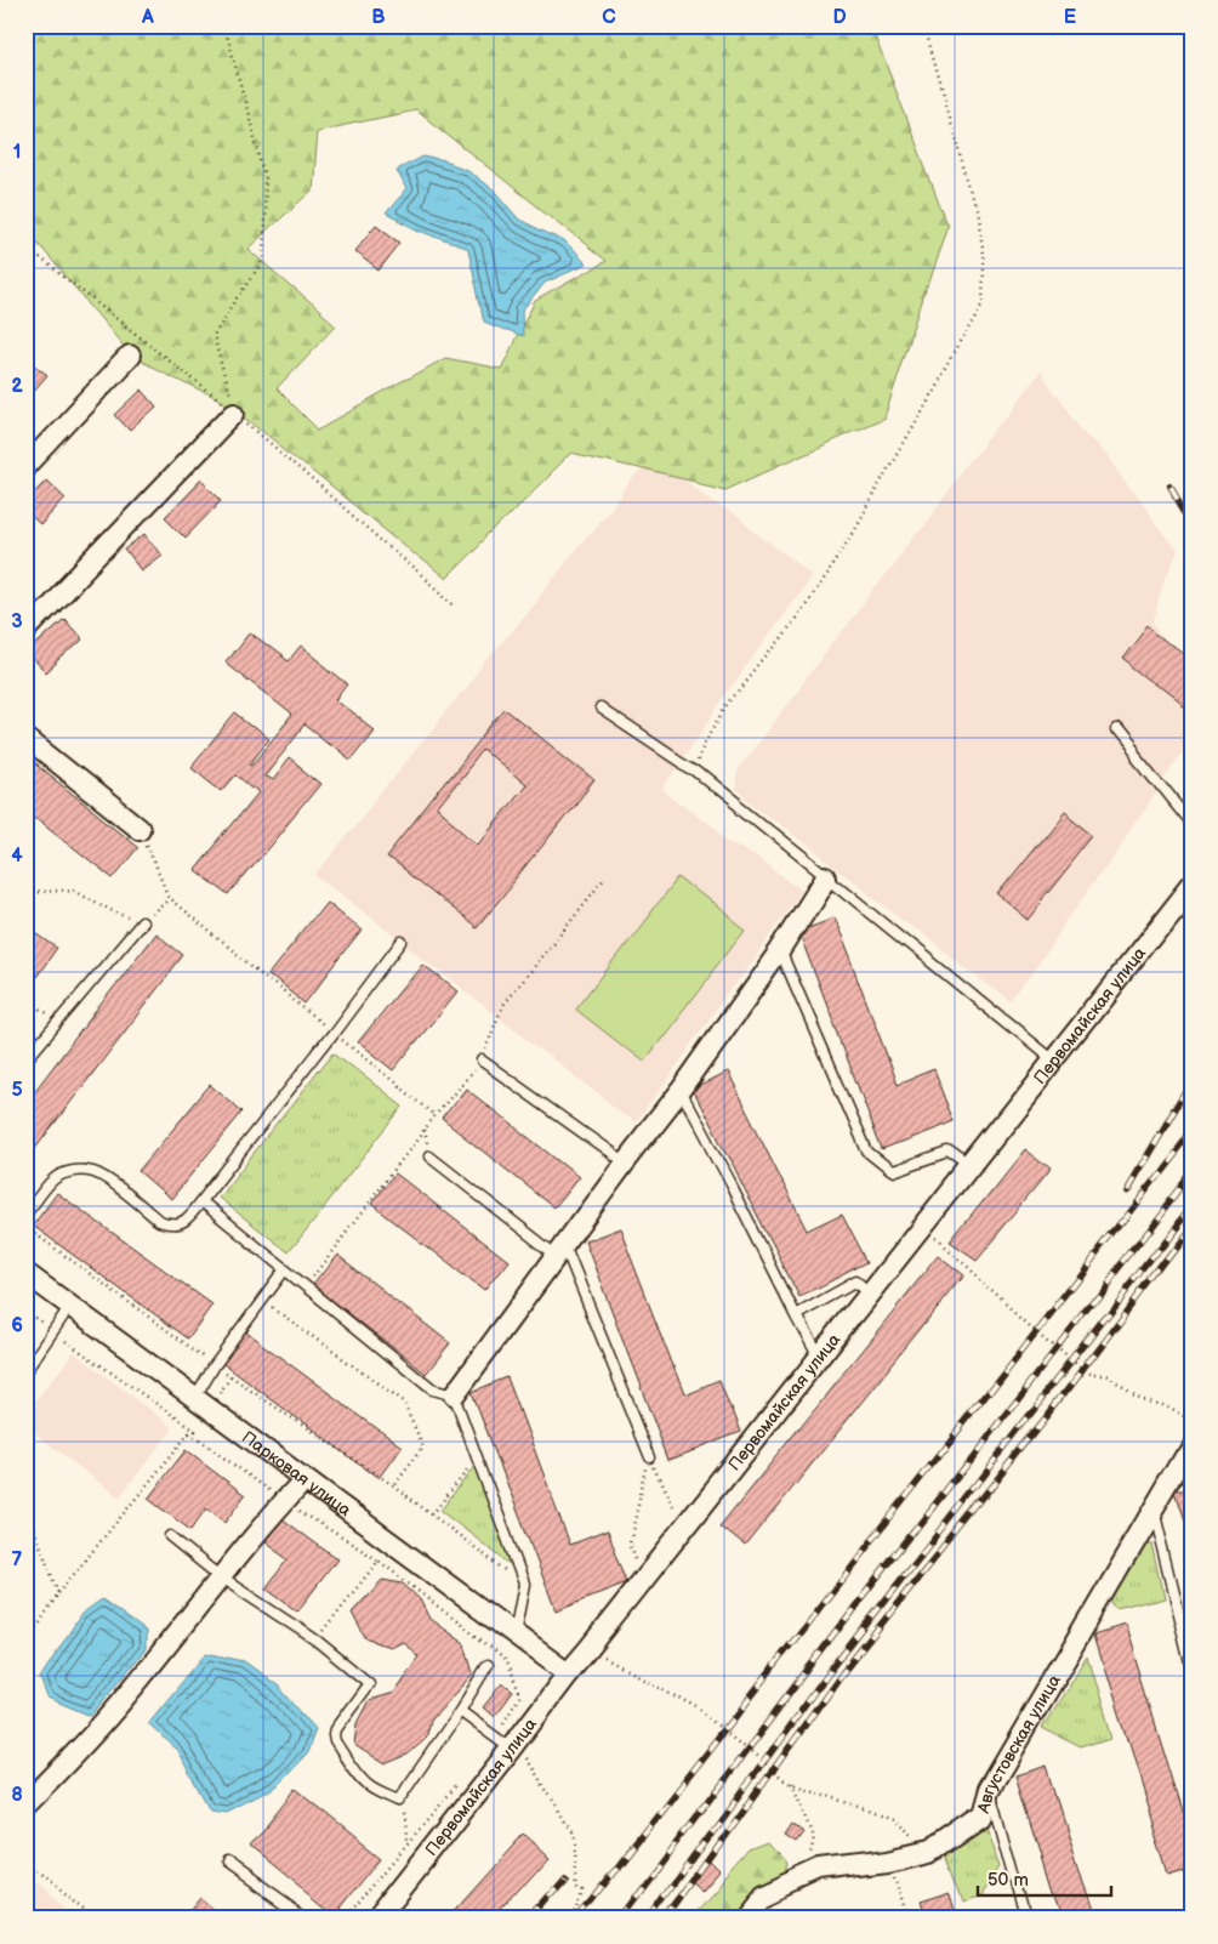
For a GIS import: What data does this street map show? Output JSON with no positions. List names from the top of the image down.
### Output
{
  "streets": {
    "street": ["Первомайская улица", "Парковая улица", "Августовская улица"]
  },
  "crossings": [
    ["Первомайская улица", "Парковая улица"]
  ],
  "scale_bar": "50 m",
  "grid": {
    "columns": [
      "A",
      "B",
      "C",
      "D",
      "E"
    ],
    "rows": [
      "1",
      "2",
      "3",
      "4",
      "5",
      "6",
      "7",
      "8"
    ]
  }
}
